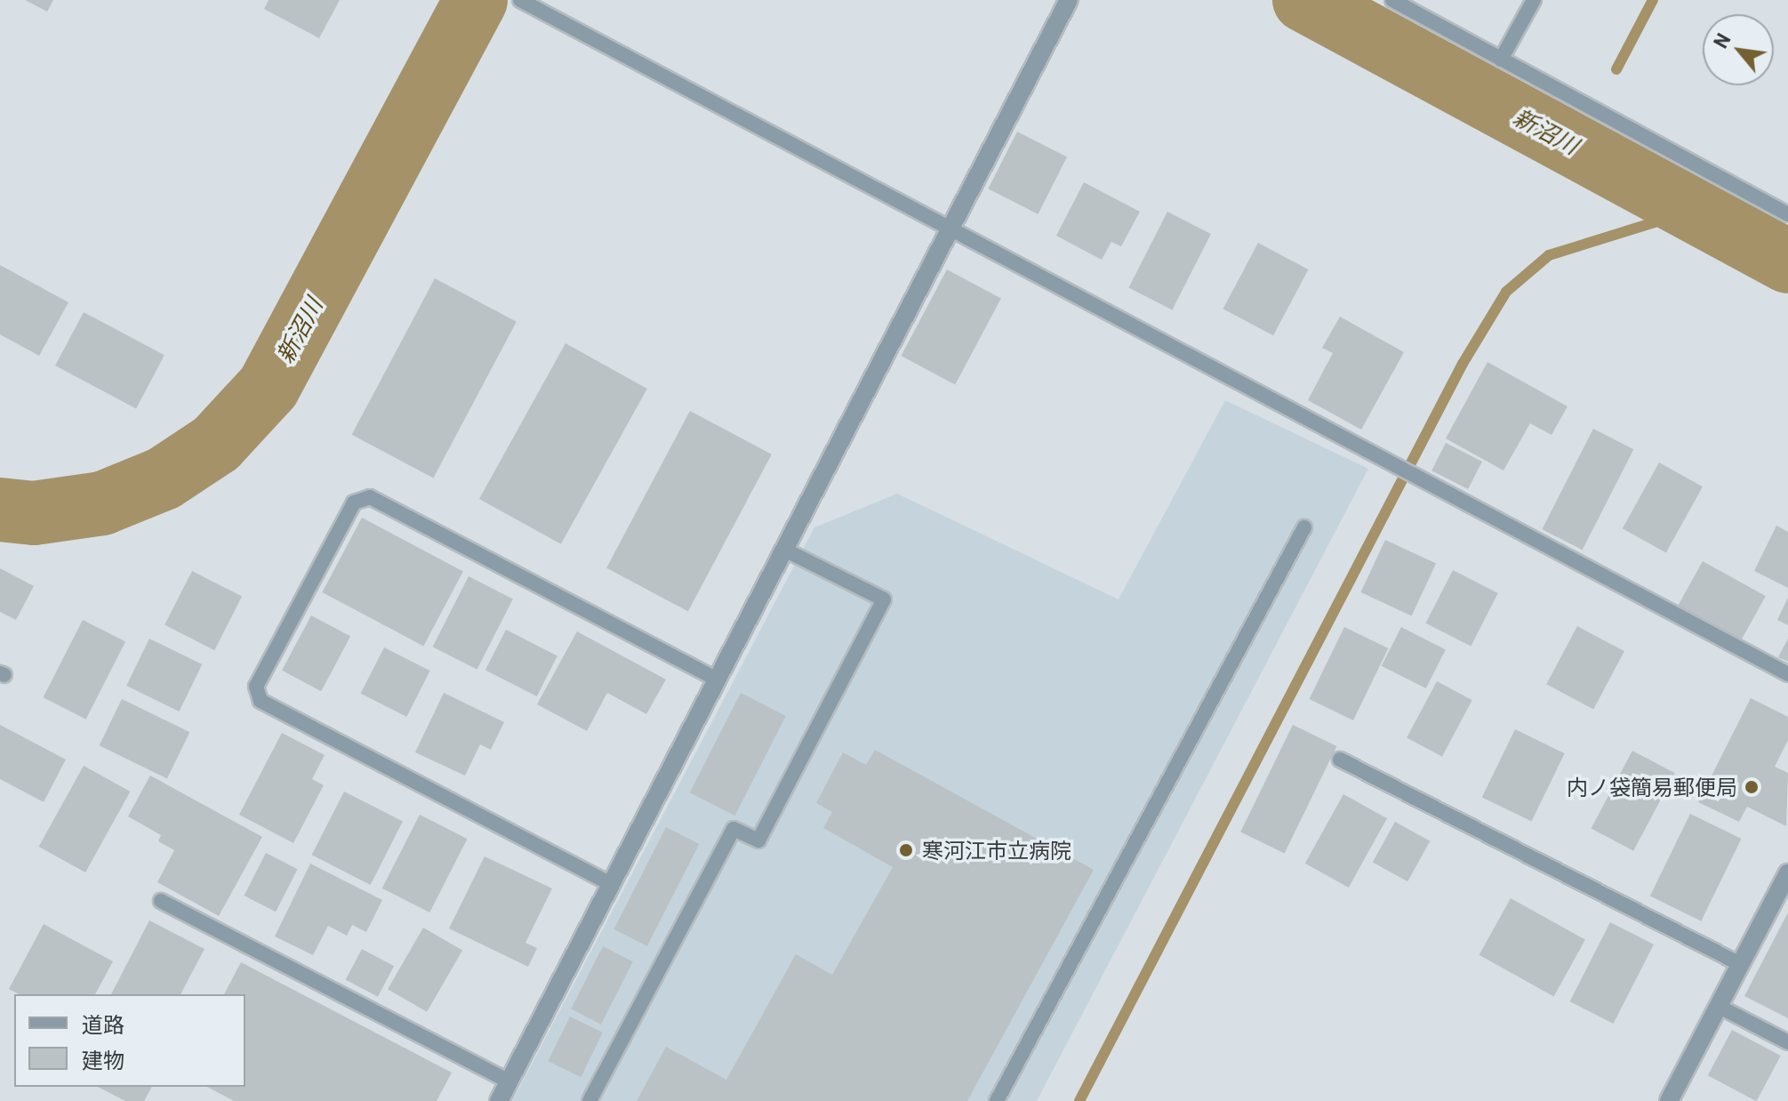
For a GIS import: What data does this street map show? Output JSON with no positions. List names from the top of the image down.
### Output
{
  "water": ["新沼川"],
  "places": ["内ノ袋簡易郵便局", "寒河江市立病院"],
  "legend": ["道路", "建物"],
  "north": "top left"
}
